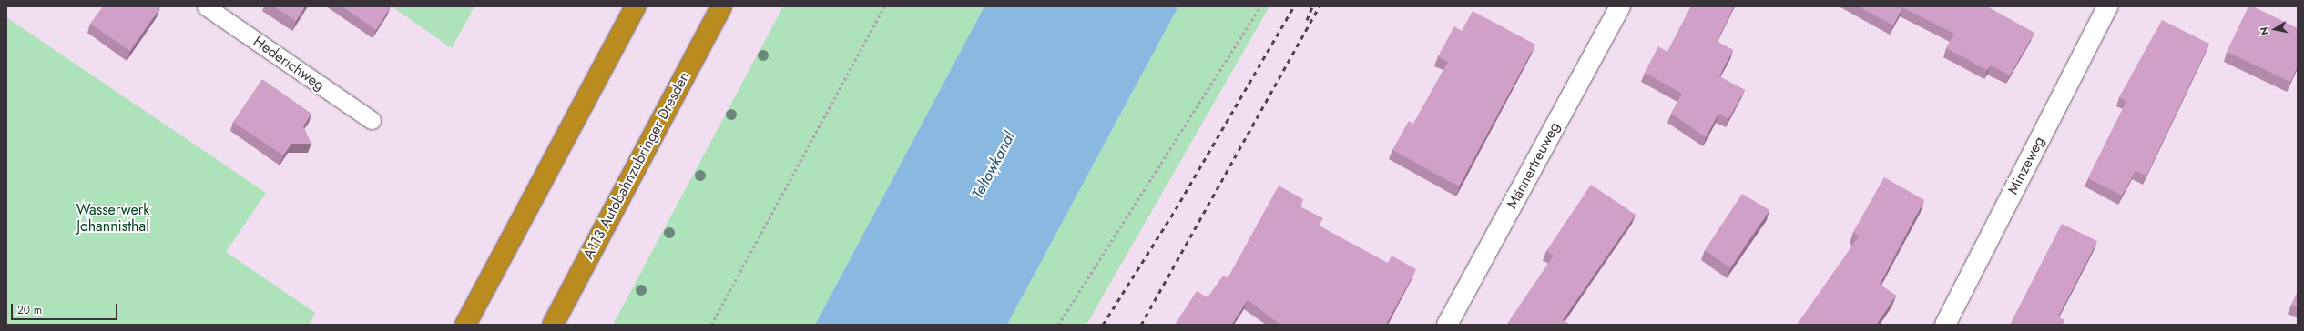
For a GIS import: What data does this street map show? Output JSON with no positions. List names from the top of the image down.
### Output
{
  "streets": {
    "highway": ["A113 Autobahnzubringer Dresden"],
    "street": ["Männertreuweg", "Minzeweg"],
    "lane": ["Hederichweg"]
  },
  "water": ["Teltowkanal"],
  "parks": ["Wasserwerk Johannisthal"],
  "scale_bar": "20 m",
  "north": "left"
}
